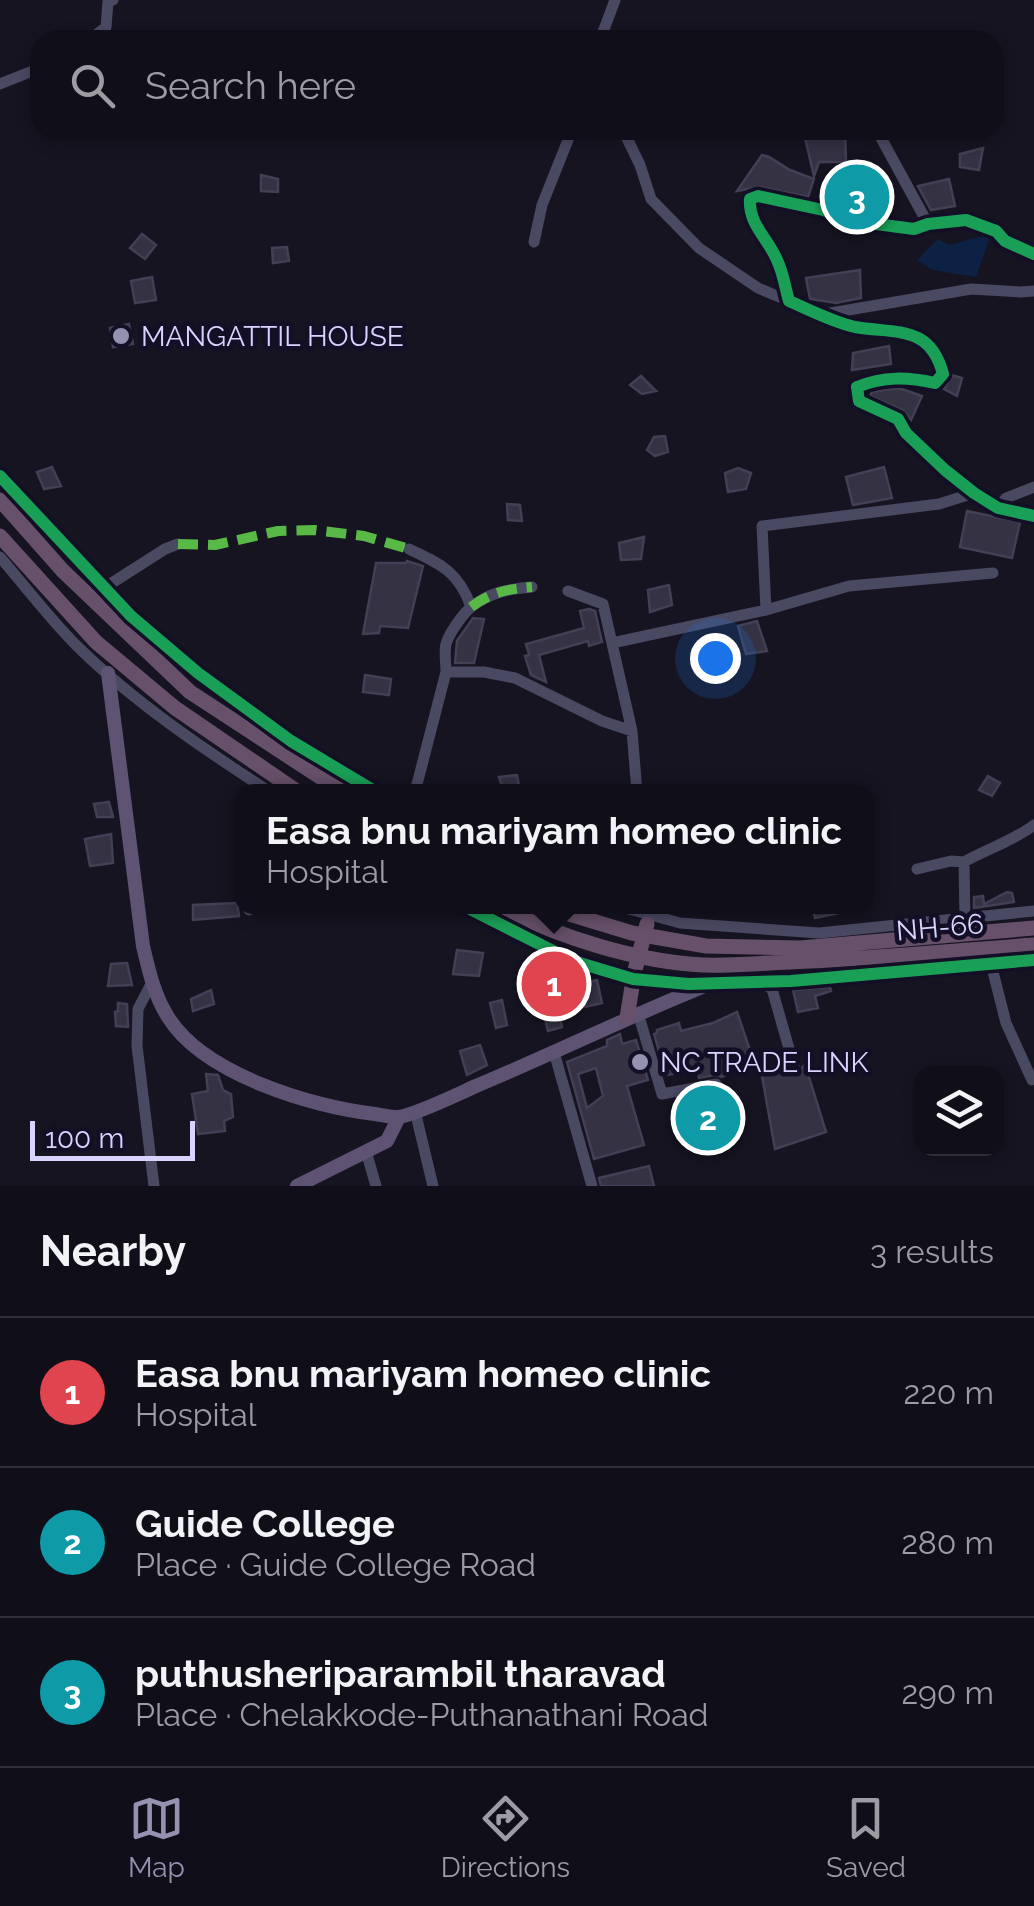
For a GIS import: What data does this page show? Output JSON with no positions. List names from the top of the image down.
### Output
{
  "streets": {
    "highway": ["NH-66"]
  },
  "places": ["MANGATTIL HOUSE", "NC TRADE LINK"],
  "scale_bar": "100 m",
  "page": {
    "search": "Search here",
    "pins": ["3", "1", "2"],
    "popup": ["Easa bnu mariyam homeo clinic", "Hospital"],
    "scale": "100 m",
    "heading": ["Nearby", "3 results"],
    "list": [
      {
        "mark": "1",
        "name": "Easa bnu mariyam homeo clinic",
        "note": "Hospital",
        "value": "220 m"
      },
      {
        "mark": "2",
        "name": "Guide College",
        "note": "Place · Guide College Road",
        "value": "280 m"
      },
      {
        "mark": "3",
        "name": "puthusheriparambil tharavad",
        "note": "Place · Chelakkode-Puthanathani Road",
        "value": "290 m"
      }
    ],
    "nav": ["Map", "Directions", "Saved"]
  }
}
